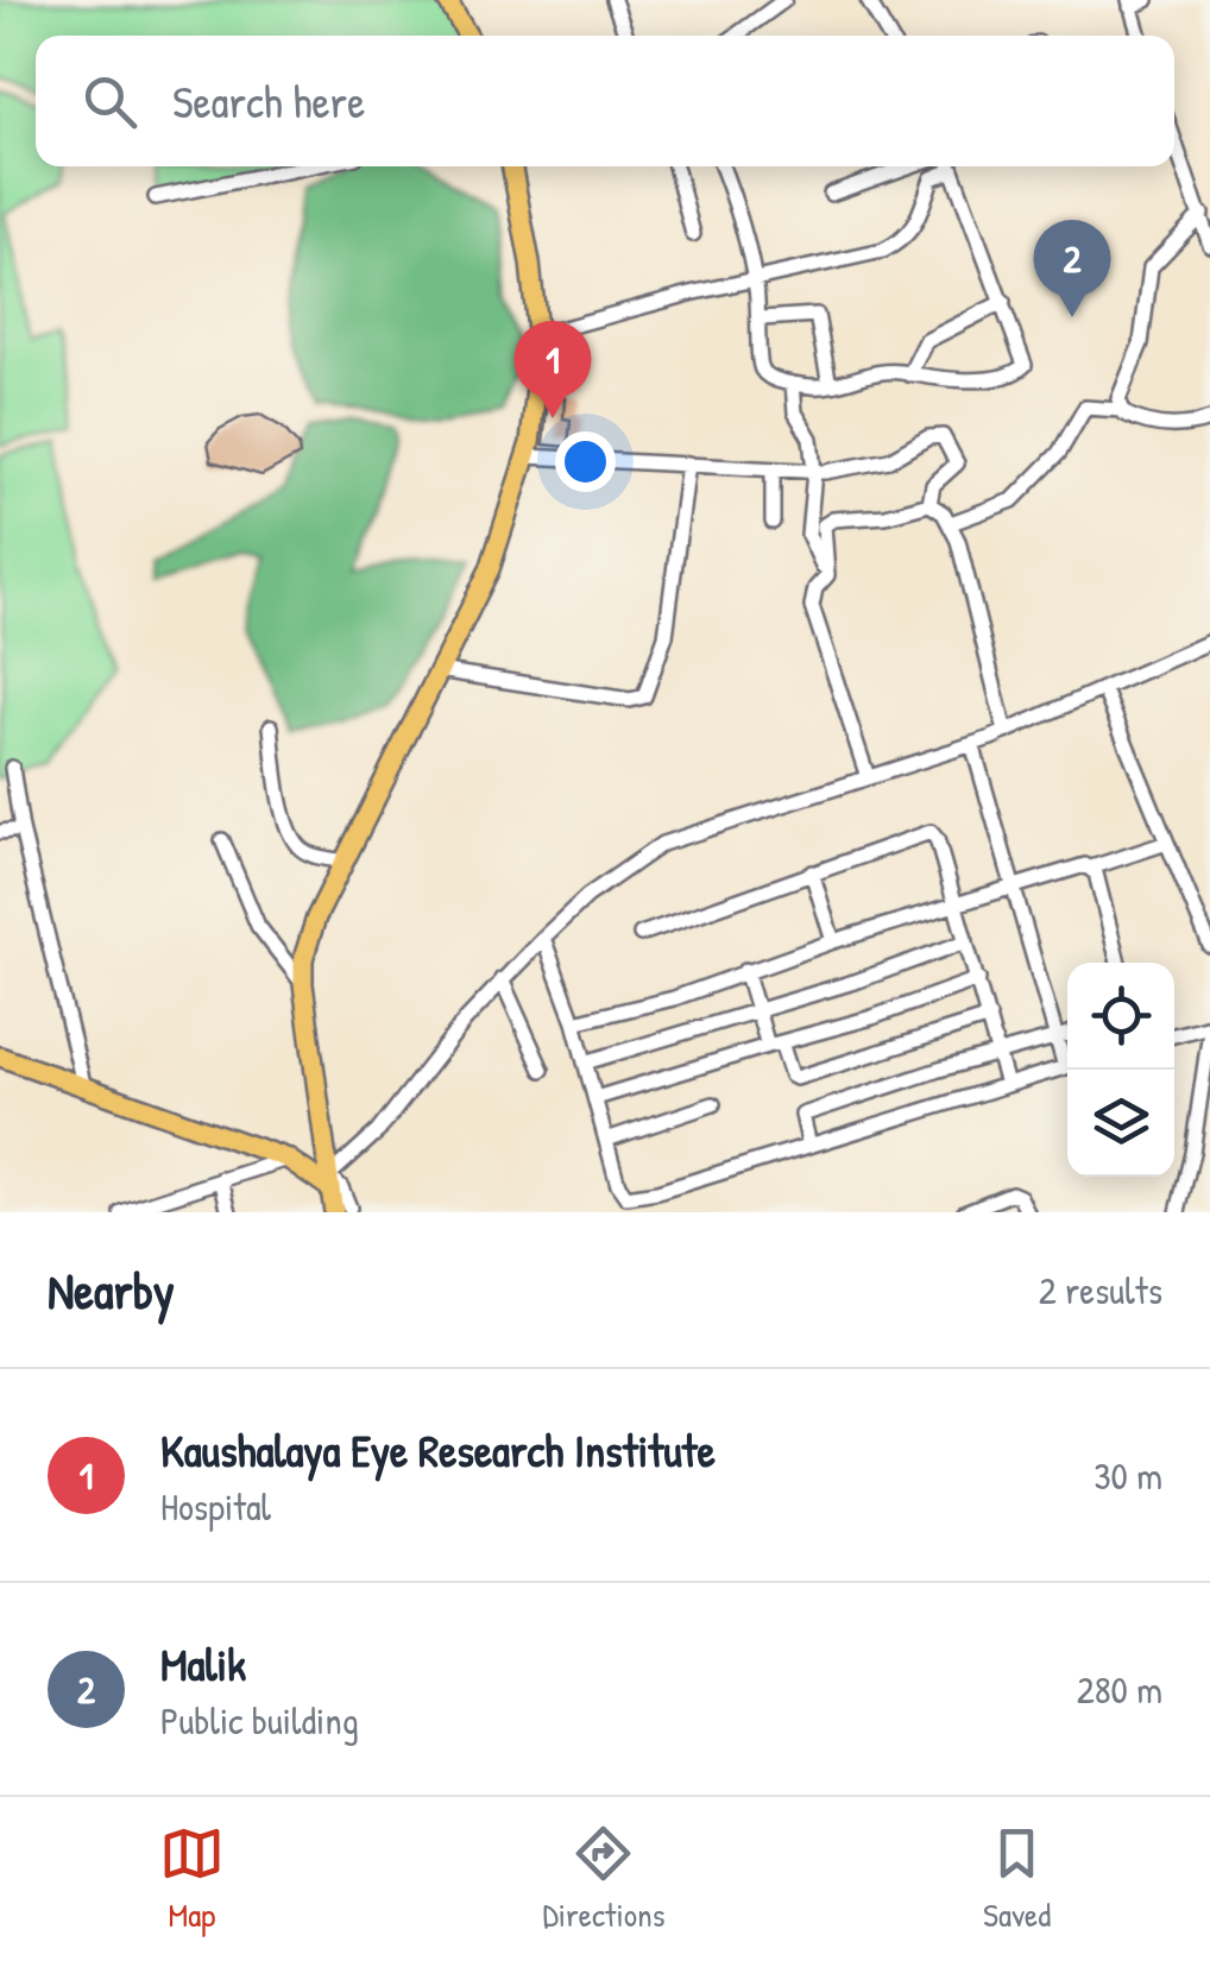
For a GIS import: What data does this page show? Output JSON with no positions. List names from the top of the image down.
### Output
{
  "page": {
    "search": "Search here",
    "pins": ["2", "1"],
    "heading": ["Nearby", "2 results"],
    "list": [
      {
        "mark": "1",
        "name": "Kaushalaya Eye Research Institute",
        "note": "Hospital",
        "value": "30 m"
      },
      {
        "mark": "2",
        "name": "Malik",
        "note": "Public building",
        "value": "280 m"
      }
    ],
    "nav": ["Map", "Directions", "Saved"]
  }
}
